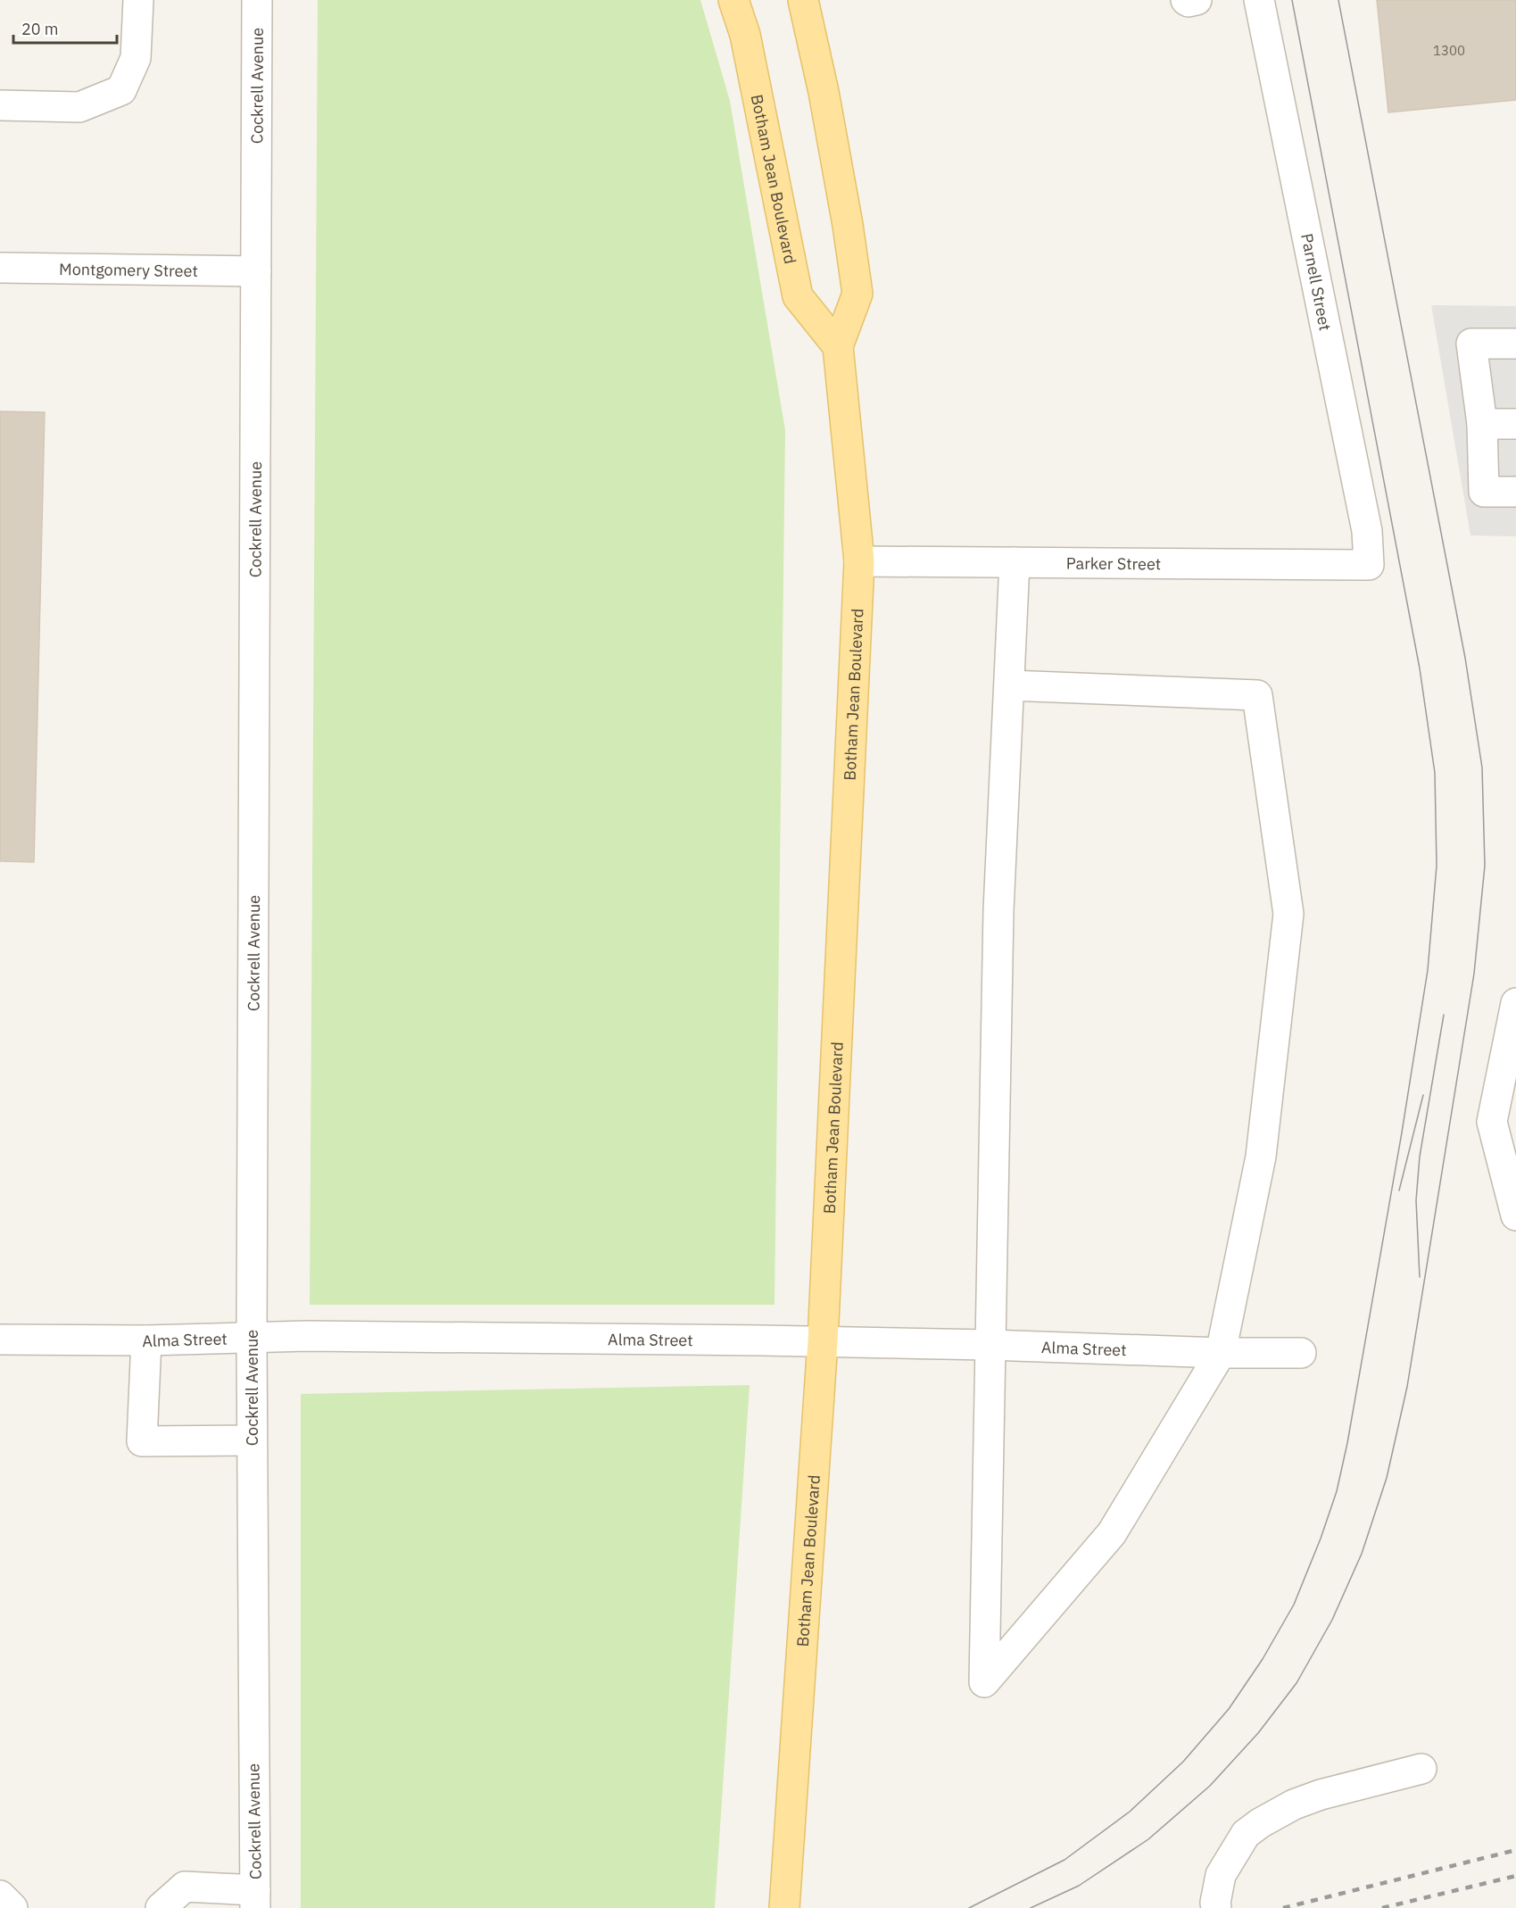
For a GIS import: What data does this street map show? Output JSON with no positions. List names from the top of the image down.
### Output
{
  "streets": {
    "main road": ["Botham Jean Boulevard"],
    "street": [
      "Cockrell Avenue",
      "Montgomery Street",
      "Parnell Street",
      "Parker Street",
      "Alma Street"
    ]
  },
  "crossings": [
    ["Cockrell Avenue", "Montgomery Street"],
    ["Cockrell Avenue", "Alma Street"],
    ["Botham Jean Boulevard", "Parker Street"],
    ["Botham Jean Boulevard", "Alma Street"],
    ["Parnell Street", "Parker Street"]
  ],
  "house_numbers": ["1300"],
  "scale_bar": "20 m"
}
